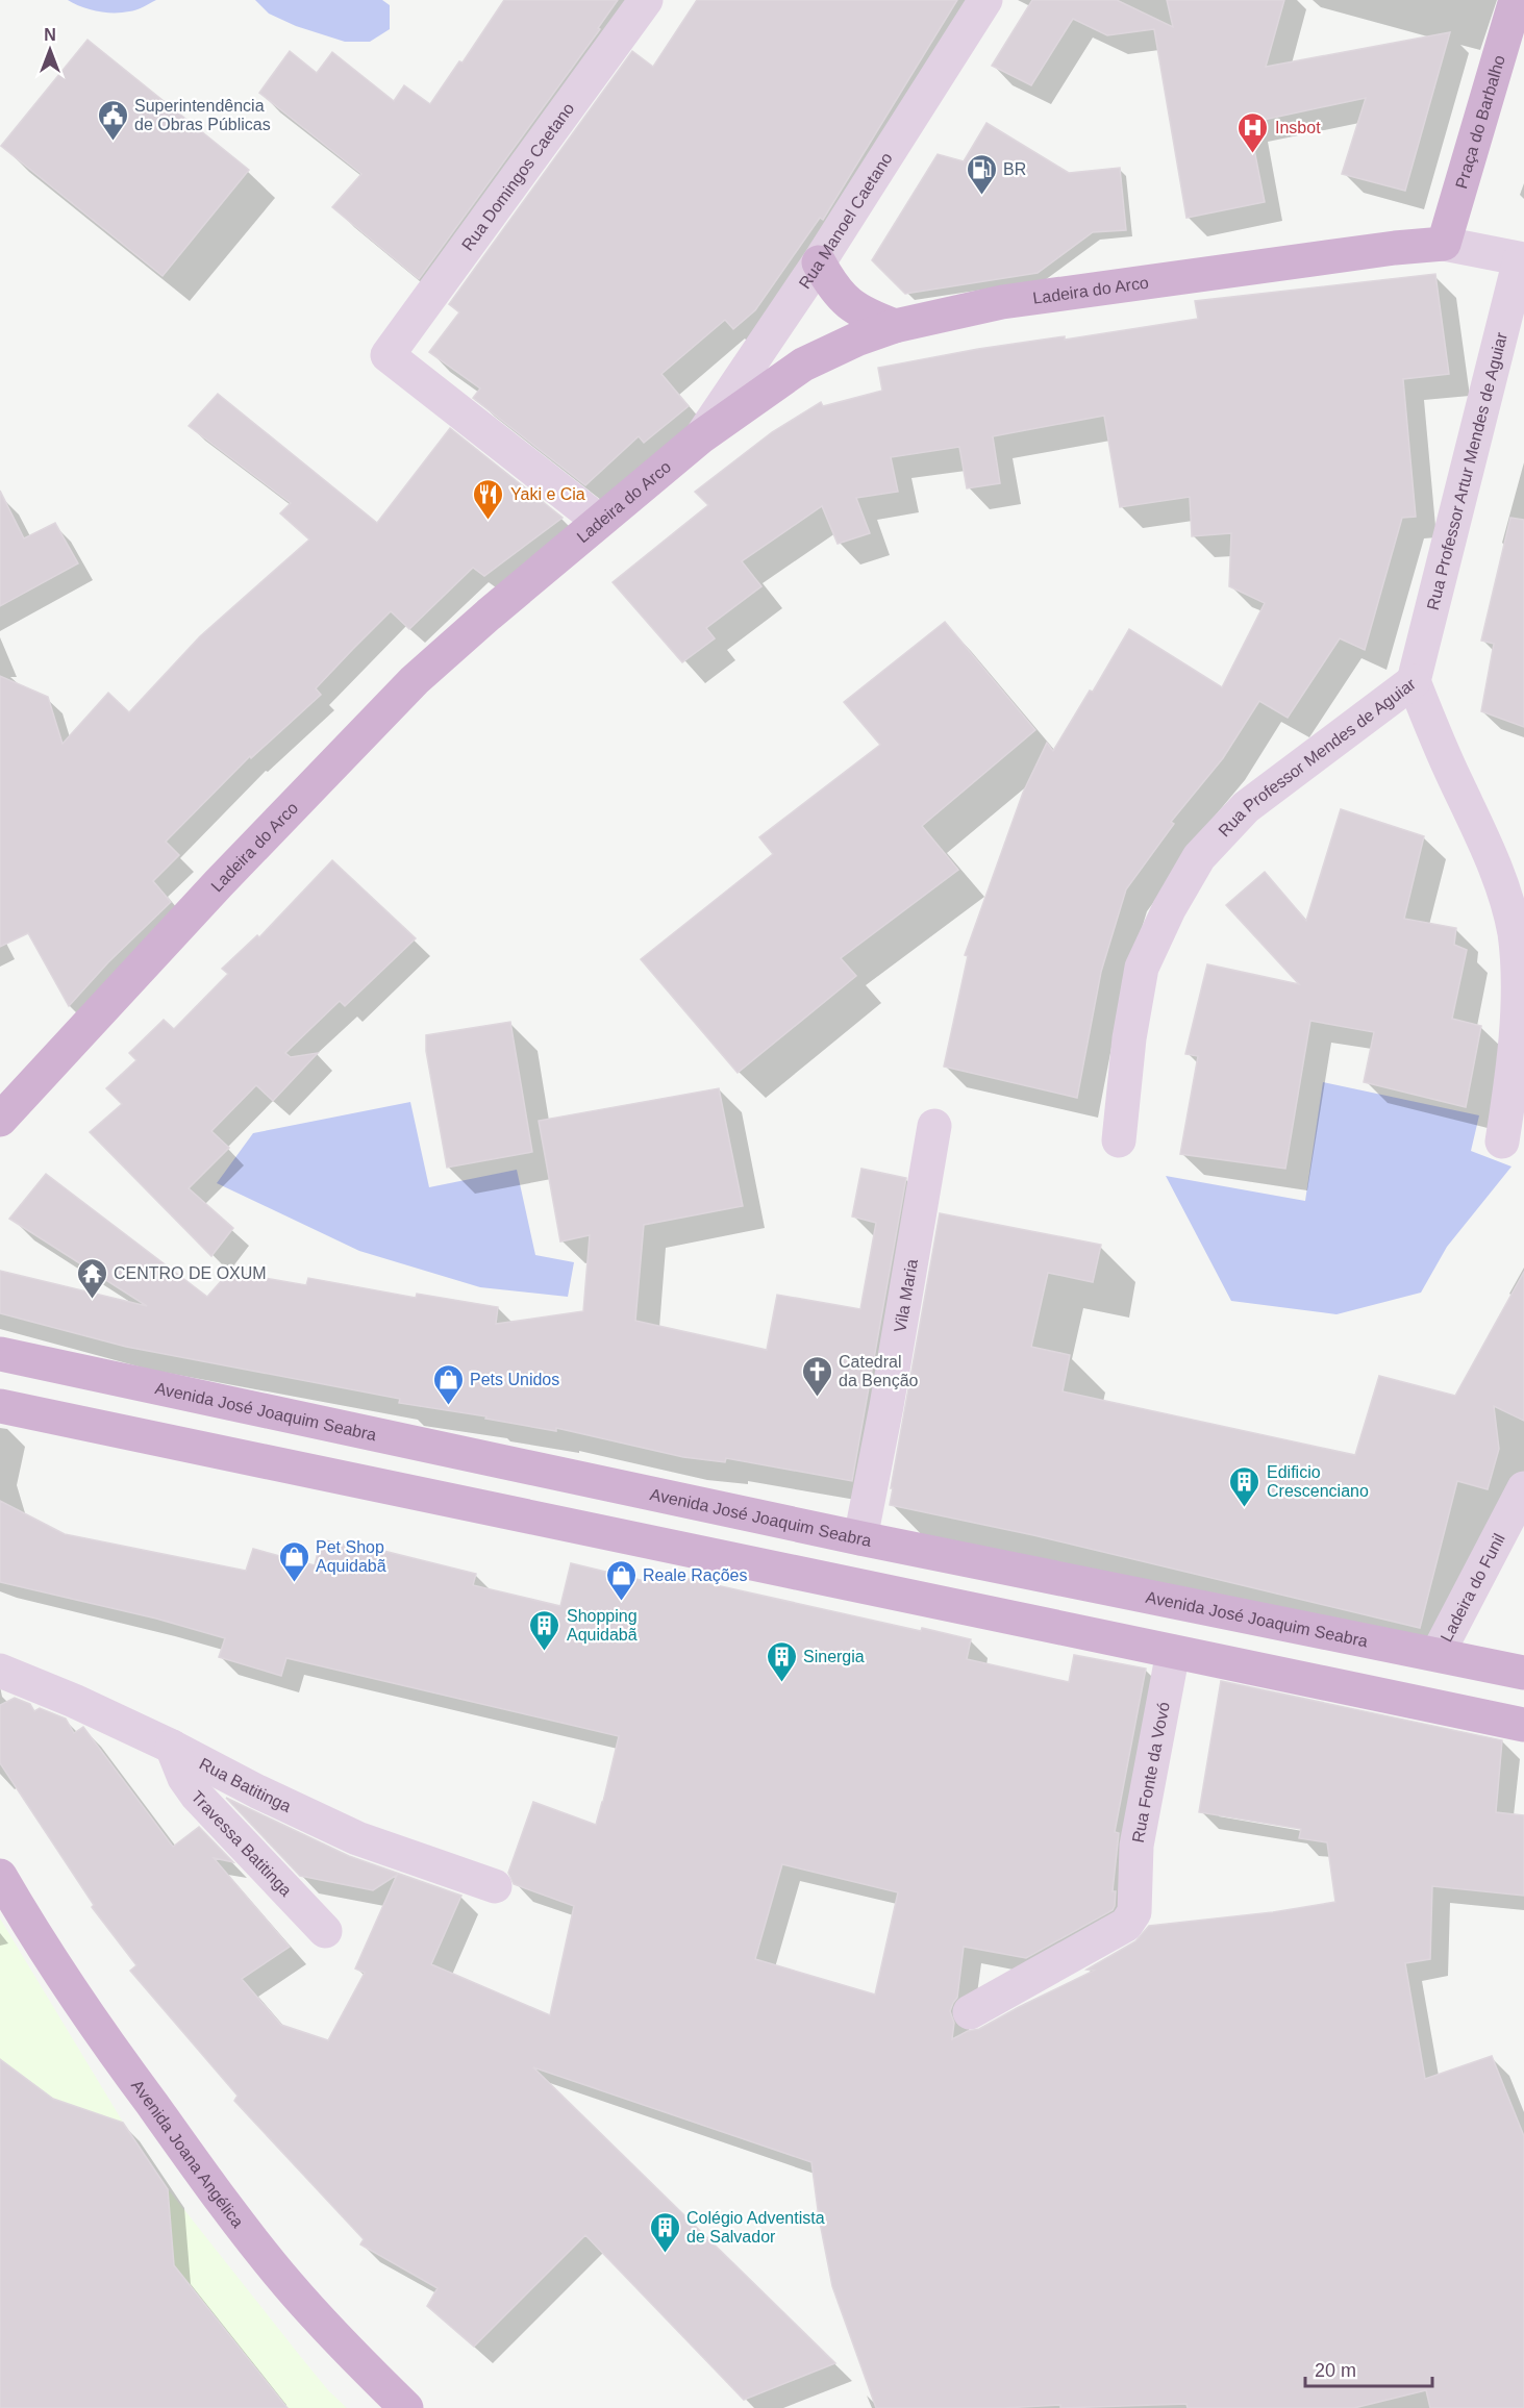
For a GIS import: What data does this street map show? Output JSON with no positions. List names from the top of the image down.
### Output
{
  "streets": {
    "main road": [
      "Praça do Barbalho",
      "Ladeira do Arco",
      "Avenida José Joaquim Seabra",
      "Avenida Joana Angélica"
    ],
    "street": [
      "Rua Domingos Caetano",
      "Rua Manoel Caetano",
      "Rua Professor Artur Mendes de Aguiar",
      "Rua Professor Mendes de Aguiar",
      "Vila Maria",
      "Ladeira do Funil",
      "Rua Fonte da Vovó",
      "Rua Batitinga",
      "Travessa Batitinga"
    ]
  },
  "crossings": [
    ["Praça do Barbalho", "Ladeira do Arco"],
    ["Rua Domingos Caetano", "Ladeira do Arco"],
    ["Rua Manoel Caetano", "Ladeira do Arco"],
    ["Rua Professor Artur Mendes de Aguiar", "Rua Professor Mendes de Aguiar"],
    ["Vila Maria", "Avenida José Joaquim Seabra"],
    ["Avenida José Joaquim Seabra", "Ladeira do Funil"],
    ["Rua Batitinga", "Travessa Batitinga"]
  ],
  "places": {
    "public building": ["Superintendência de Obras Públicas"],
    "hospital": ["Insbot"],
    "fuel station": ["BR"],
    "restaurant": ["Yaki e Cia"],
    "temple": ["CENTRO DE OXUM"],
    "church": ["Catedral da Benção"],
    "shop": ["Pets Unidos", "Pet Shop Aquidabã", "Reale Rações"],
    "building": [
      "Edificio Crescenciano",
      "Shopping Aquidabã",
      "Sinergia",
      "Colégio Adventista de Salvador"
    ]
  },
  "scale_bar": "20 m",
  "north": "top"
}
